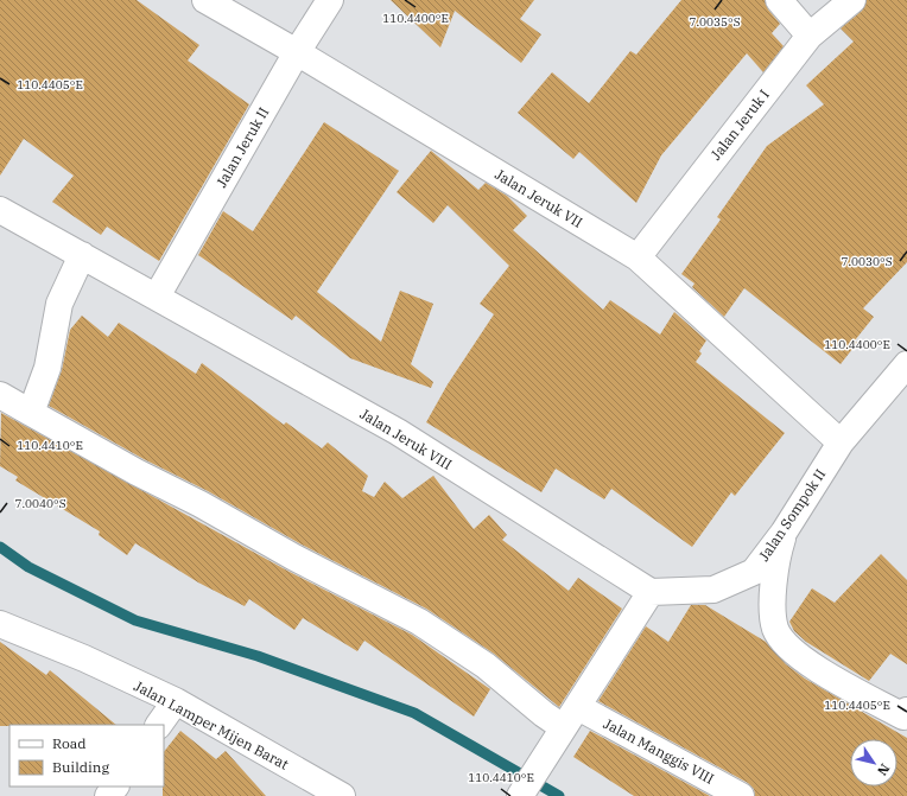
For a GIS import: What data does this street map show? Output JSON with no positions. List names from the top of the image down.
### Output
{
  "streets": {
    "street": [
      "Jalan Jeruk I",
      "Jalan Jeruk II",
      "Jalan Jeruk VII",
      "Jalan Jeruk VIII",
      "Jalan Sompok II",
      "Jalan Lamper Mijen Barat",
      "Jalan Manggis VIII"
    ]
  },
  "crossings": [
    ["Jalan Jeruk I", "Jalan Jeruk VII"],
    ["Jalan Jeruk II", "Jalan Jeruk VII"],
    ["Jalan Jeruk II", "Jalan Jeruk VIII"],
    ["Jalan Jeruk VII", "Jalan Sompok II"],
    ["Jalan Jeruk VIII", "Jalan Sompok II"]
  ],
  "legend": ["Road", "Building"],
  "north": "bottom right",
  "coordinates": [
    "110.4400°E",
    "7.0035°S",
    "110.4405°E",
    "7.0030°S",
    "110.4410°E",
    "7.0040°S"
  ]
}
